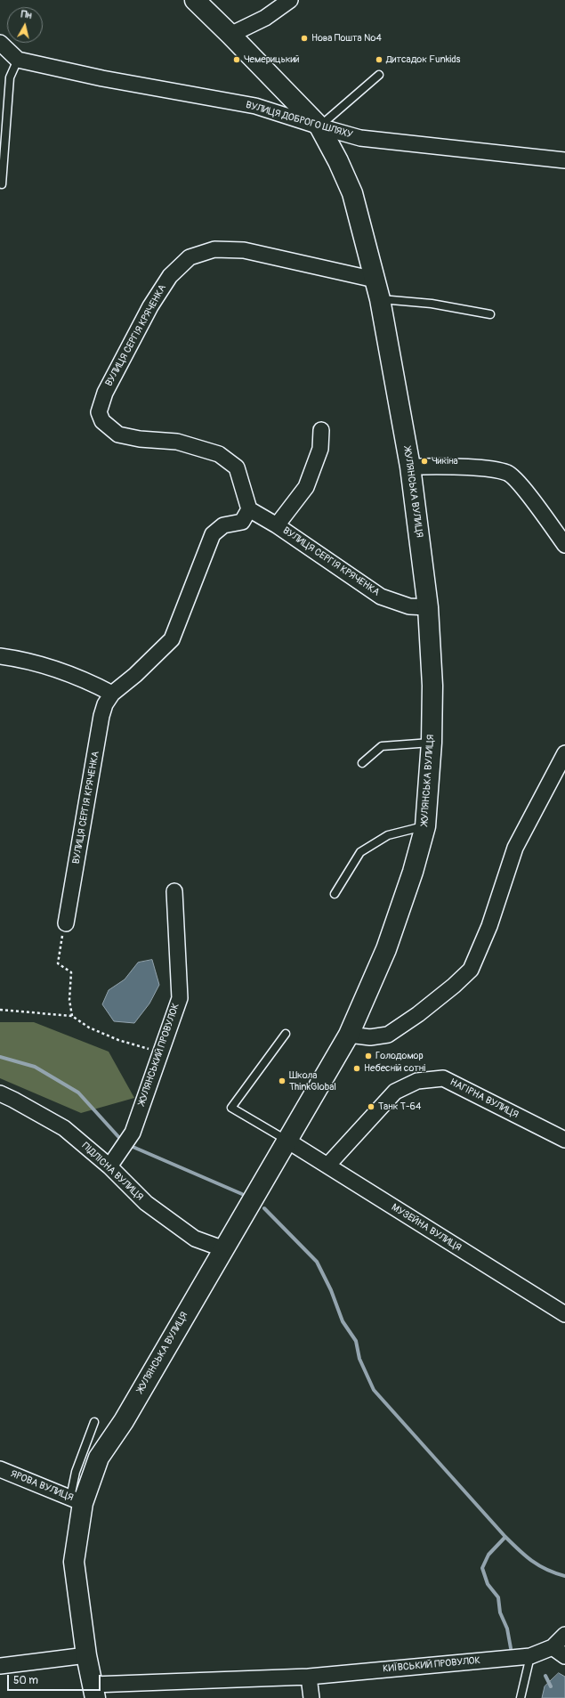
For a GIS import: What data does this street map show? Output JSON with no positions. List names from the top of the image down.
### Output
{
  "streets": {
    "street": [
      "ВУЛИЦЯ ДОБРОГО ШЛЯХУ",
      "ВУЛИЦЯ СЕРГІЯ КРЯЧЕНКА",
      "ЖУЛЯНСЬКА ВУЛИЦЯ",
      "ЖУЛЯНСЬКИЙ ПРОВУЛОК",
      "НАГІРНА ВУЛИЦЯ",
      "ПІДЛІСНА ВУЛИЦЯ",
      "МУЗЕЙНА ВУЛИЦЯ",
      "ЯРОВА ВУЛИЦЯ",
      "КИЇВСЬКИЙ ПРОВУЛОК"
    ]
  },
  "crossings": [
    ["ВУЛИЦЯ ДОБРОГО ШЛЯХУ", "ЖУЛЯНСЬКА ВУЛИЦЯ"],
    ["ВУЛИЦЯ СЕРГІЯ КРЯЧЕНКА", "ЖУЛЯНСЬКА ВУЛИЦЯ"],
    ["ЖУЛЯНСЬКА ВУЛИЦЯ", "ПІДЛІСНА ВУЛИЦЯ"],
    ["ЖУЛЯНСЬКА ВУЛИЦЯ", "МУЗЕЙНА ВУЛИЦЯ"],
    ["ЖУЛЯНСЬКА ВУЛИЦЯ", "ЯРОВА ВУЛИЦЯ"],
    ["ЖУЛЯНСЬКА ВУЛИЦЯ", "КИЇВСЬКИЙ ПРОВУЛОК"],
    ["ЖУЛЯНСЬКИЙ ПРОВУЛОК", "ПІДЛІСНА ВУЛИЦЯ"],
    ["НАГІРНА ВУЛИЦЯ", "МУЗЕЙНА ВУЛИЦЯ"]
  ],
  "places": [
    "Нова Пошта №4",
    "Чемерицький",
    "Дитсадок Funkids",
    "Чикіна",
    "Голодомор",
    "Небесній сотні",
    "Школа ThinkGlobal",
    "Танк Т-64"
  ],
  "scale_bar": "50 m",
  "north": "top"
}
